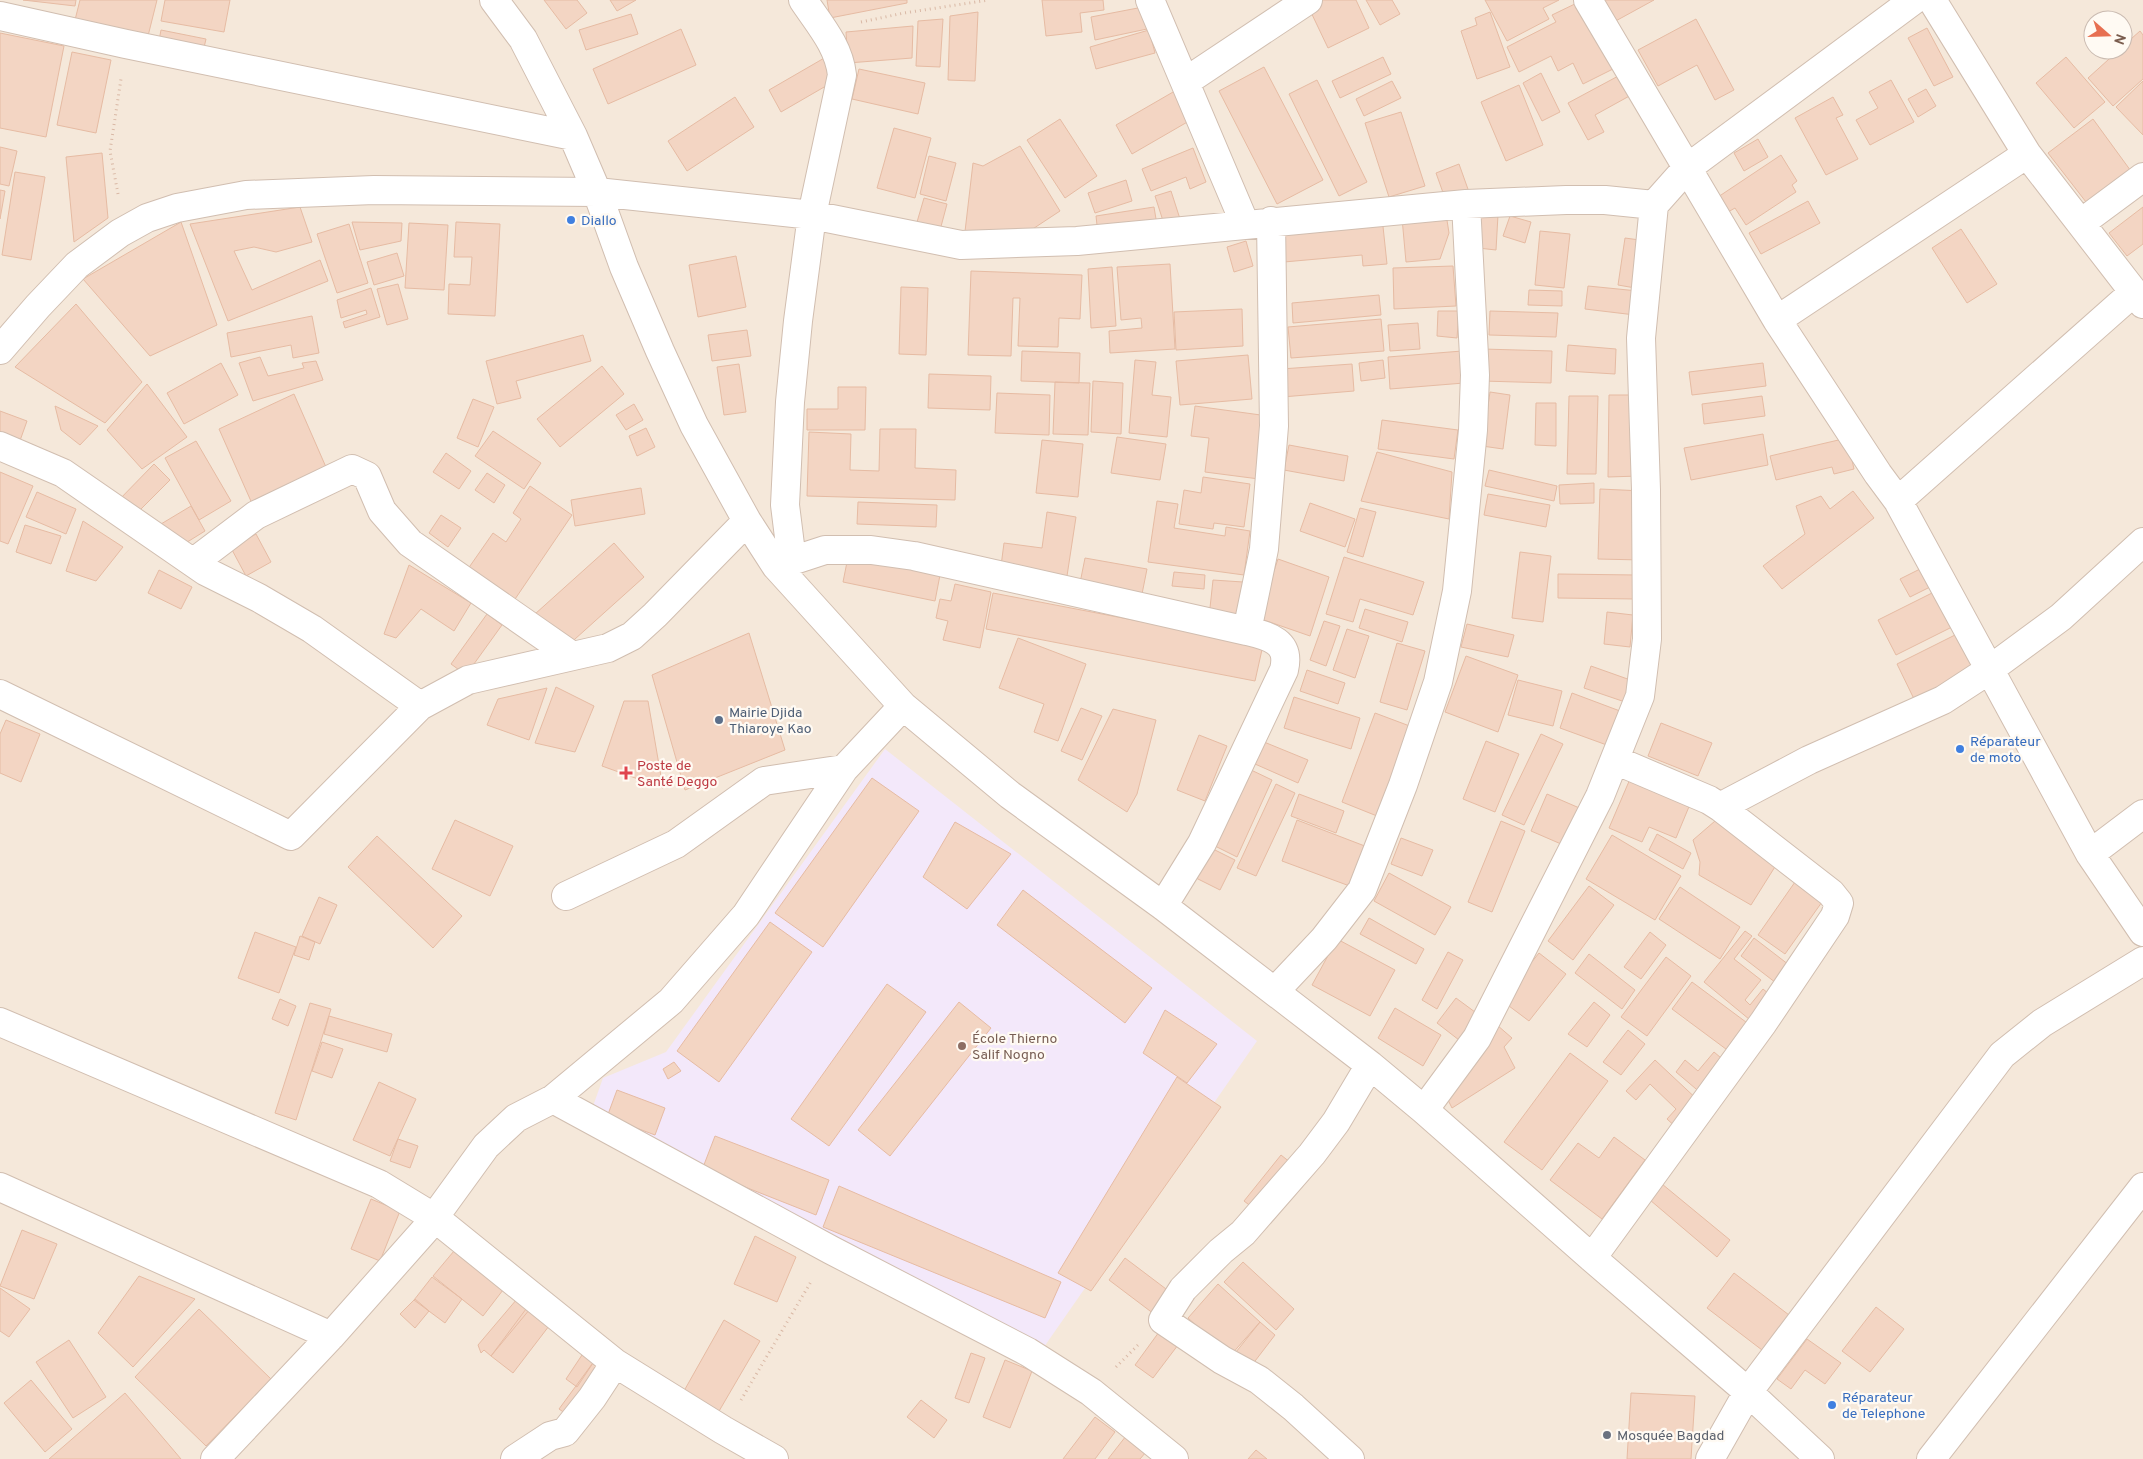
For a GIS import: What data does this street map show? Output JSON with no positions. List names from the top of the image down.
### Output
{
  "places": {
    "other": [
      "Diallo",
      "Mairie Djida Thiaroye Kao",
      "Réparateur de moto",
      "École Thierno Salif Nogno",
      "Réparateur de Telephone",
      "Mosquée Bagdad"
    ],
    "health": ["Poste de Santé Deggo"]
  },
  "north": "right"
}
